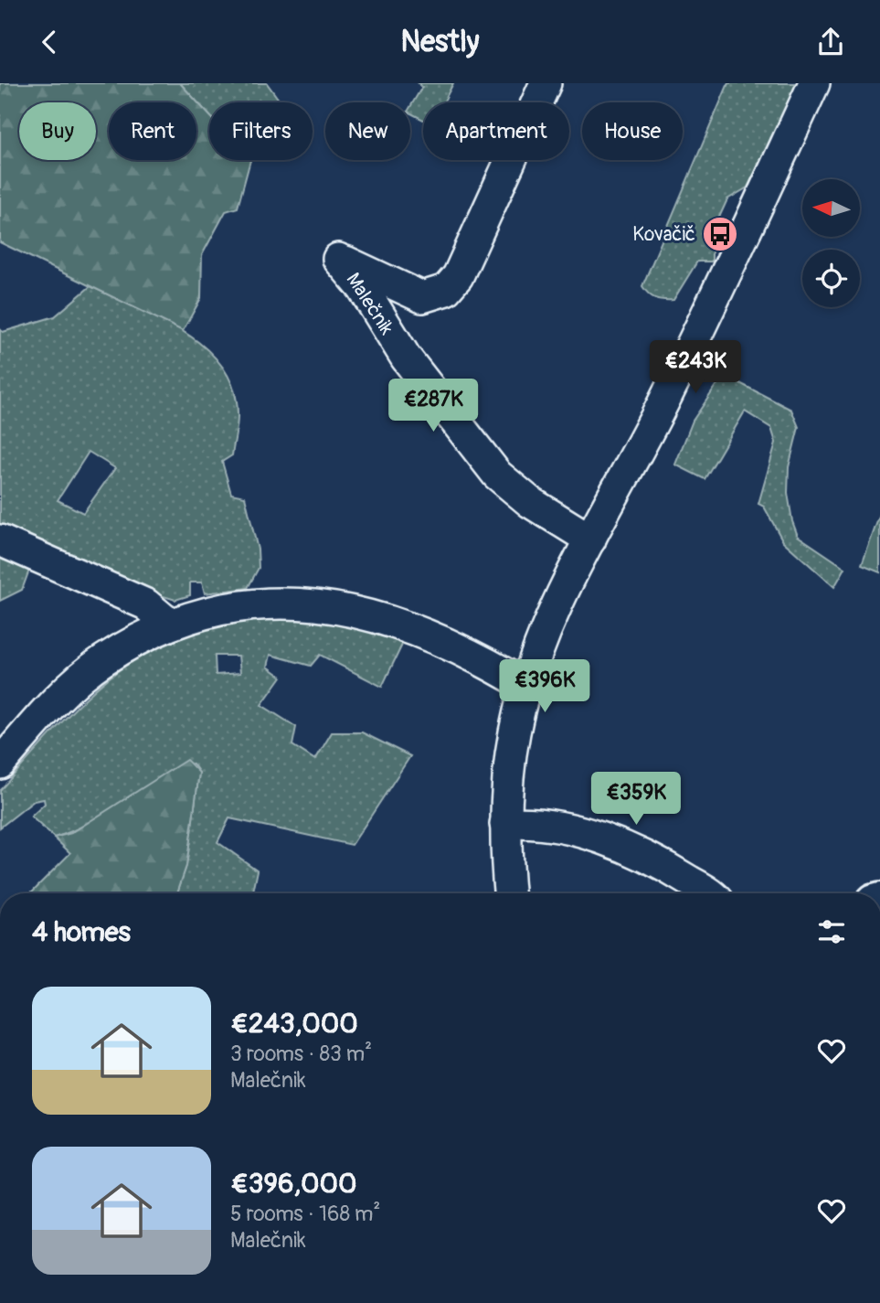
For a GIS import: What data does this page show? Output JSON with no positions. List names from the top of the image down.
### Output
{
  "streets": {
    "street": ["Malečnik"]
  },
  "places": {
    "bus stop": ["Kovačič"]
  },
  "north": "left",
  "page": {
    "header": "Nestly",
    "chip": [
      "Buy",
      "Rent",
      "Filters",
      "New",
      "Apartment",
      "House"
    ],
    "price": [
      "€243K",
      "€287K",
      "€396K",
      "€359K"
    ],
    "heading": "4 homes",
    "list": [
      {
        "name": "€243,000",
        "note": "3 rooms · 83 m² · Malečnik"
      },
      {
        "name": "€396,000",
        "note": "5 rooms · 168 m² · Malečnik"
      }
    ]
  }
}
